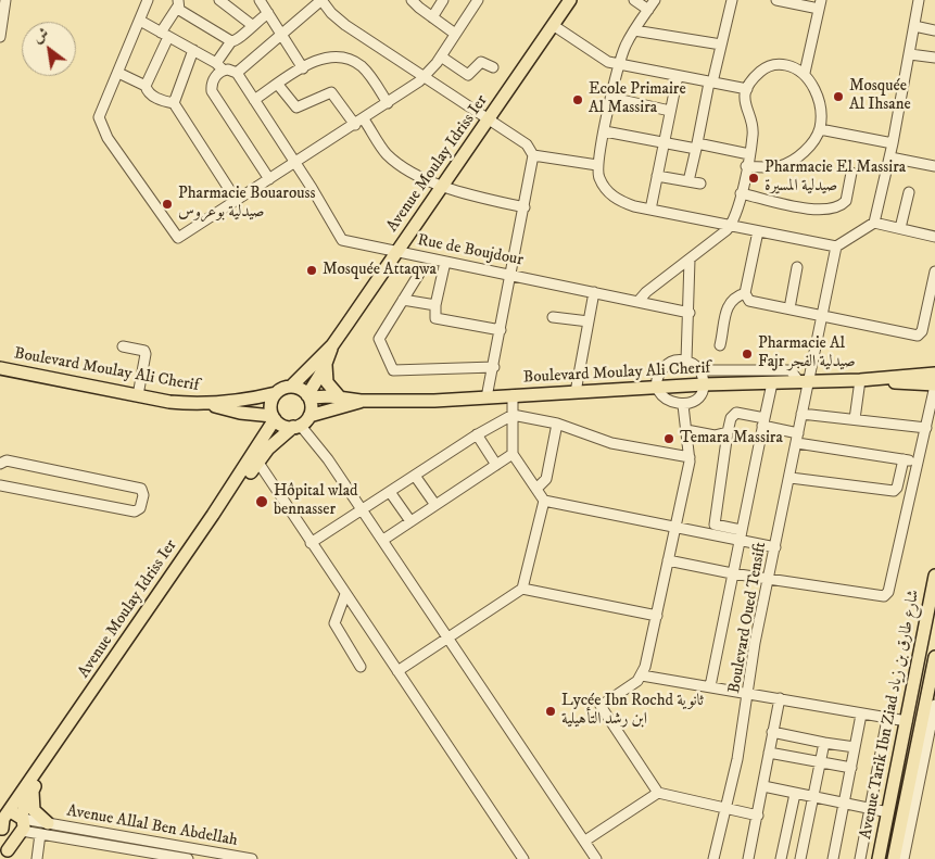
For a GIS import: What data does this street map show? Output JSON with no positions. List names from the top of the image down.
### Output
{
  "streets": {
    "main road": ["Avenue Moulay Idriss Ier", "Boulevard Moulay Ali Cherif", "Avenue Tarik Ibn Ziad شارع طارق بن زياد"],
    "street": ["Rue de Boujdour", "Boulevard Oued Tensift", "Avenue Allal Ben Abdellah"]
  },
  "crossings": [
    ["Avenue Moulay Idriss Ier", "Rue de Boujdour"],
    ["Avenue Moulay Idriss Ier", "Boulevard Moulay Ali Cherif"],
    ["Avenue Moulay Idriss Ier", "Avenue Allal Ben Abdellah"],
    ["Boulevard Moulay Ali Cherif", "Boulevard Oued Tensift"]
  ],
  "places": [
    "Mosquée Al Ihsane",
    "Ecole Primaire Al Massira",
    "Pharmacie El Massira صيدلية المسيرة",
    "Pharmacie Bouarouss صيدلية بوعروس",
    "Mosquée Attaqwa",
    "Pharmacie Al Fajr صيدلية الفجر",
    "Temara Massira",
    "Hôpital wlad bennasser",
    "Lycée Ibn Rochd ثانوية ابن رشد التأهيلية"
  ],
  "north": "top left"
}
